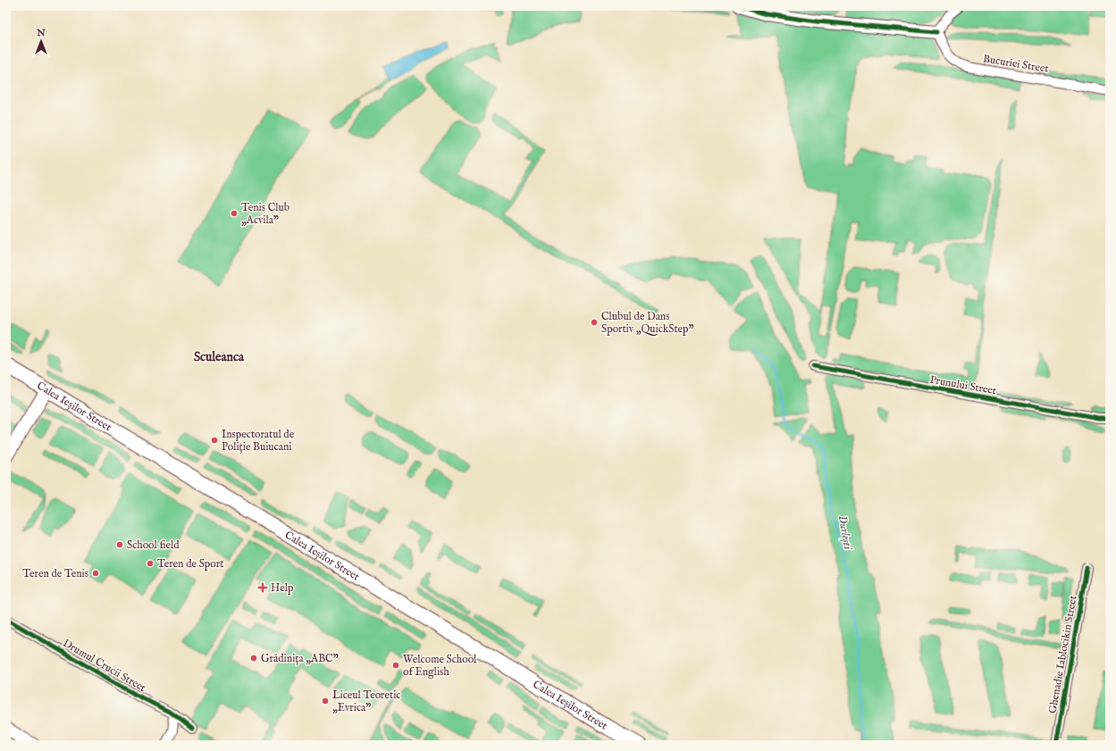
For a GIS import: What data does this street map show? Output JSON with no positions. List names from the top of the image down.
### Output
{
  "streets": {
    "main road": ["Calea Ieșilor Street"],
    "street": [
      "Bucuriei Street",
      "Prunului Street",
      "Ghenadie Iablocikin Street",
      "Drumul Crucii Street"
    ]
  },
  "districts": ["Sculeanca"],
  "water": ["Durlești"],
  "places": {
    "other": [
      "Tenis Club „Acvila”",
      "Clubul de Dans Sportiv „QuickStep”",
      "Inspectoratul de Poliție Buiucani",
      "School field",
      "Teren de Sport",
      "Teren de Tenis",
      "Grădinița „ABC”",
      "Welcome School of English",
      "Liceul Teoretic „Evrica”"
    ],
    "health": ["Help"]
  },
  "north": "top"
}
